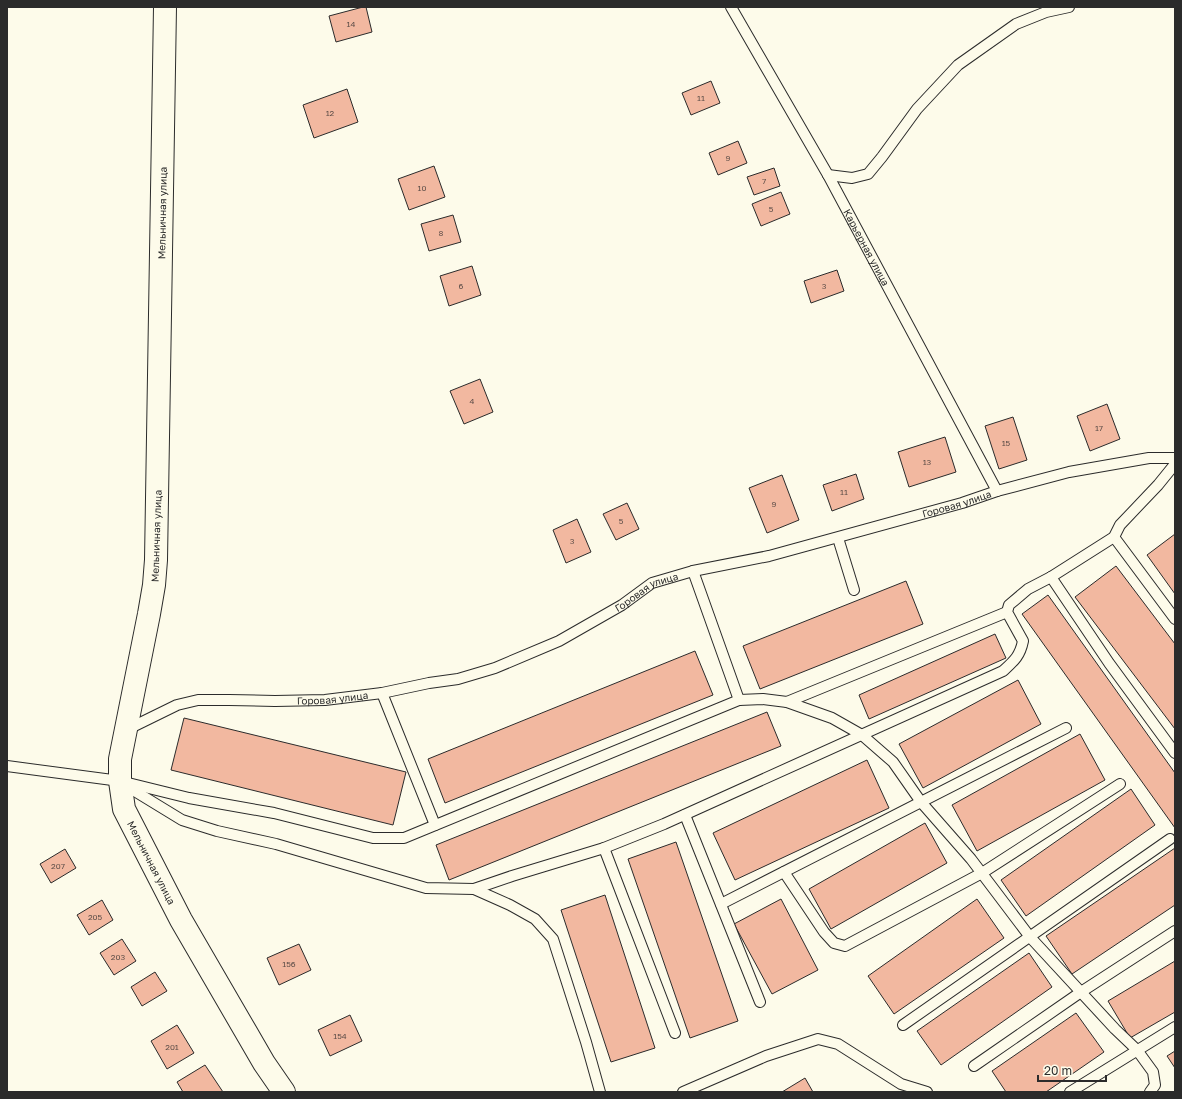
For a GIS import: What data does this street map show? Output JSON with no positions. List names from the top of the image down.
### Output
{
  "streets": {
    "main road": ["Мельничная улица"],
    "lane": ["Карьерная улица", "Горовая улица"]
  },
  "crossings": [
    ["Мельничная улица", "Горовая улица"],
    ["Карьерная улица", "Горовая улица"]
  ],
  "house_numbers": [
    "14",
    "11",
    "12",
    "9",
    "7",
    "10",
    "5",
    "8",
    "6",
    "3",
    "4",
    "17",
    "15",
    "13",
    "11",
    "9",
    "5",
    "3",
    "207",
    "205",
    "203",
    "156",
    "154",
    "201"
  ],
  "scale_bar": "20 m"
}
